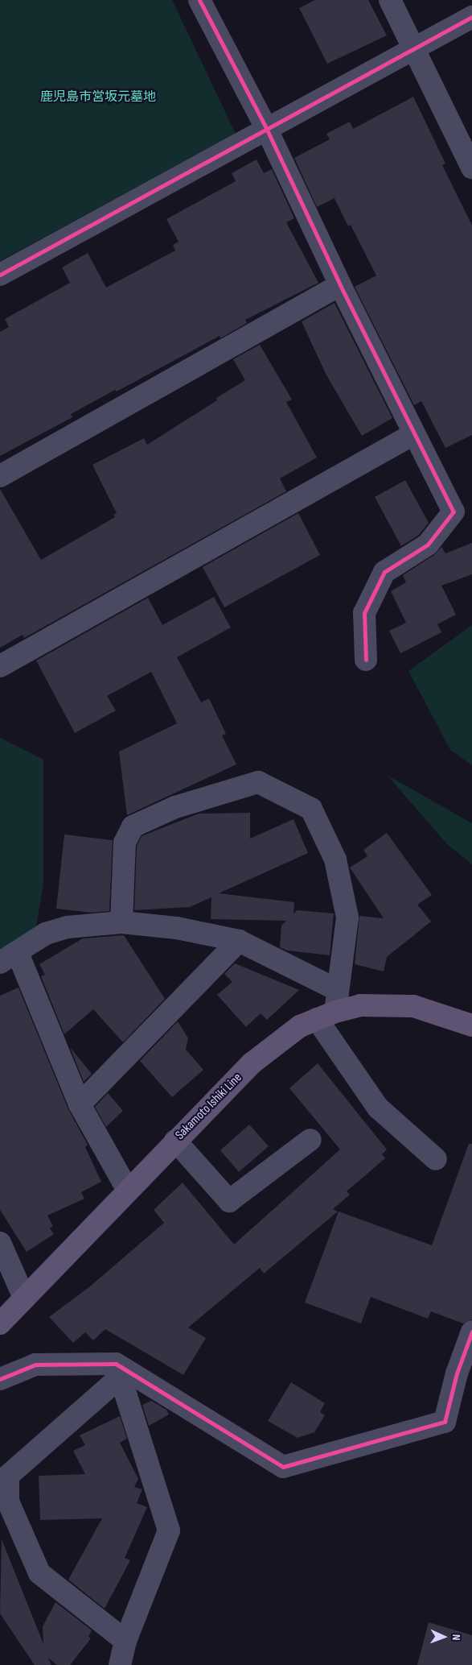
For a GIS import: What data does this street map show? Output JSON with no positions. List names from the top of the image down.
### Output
{
  "streets": {
    "main road": ["Sakamoto Ishiki Line"]
  },
  "parks": ["鹿児島市営坂元墓地"],
  "north": "right"
}
